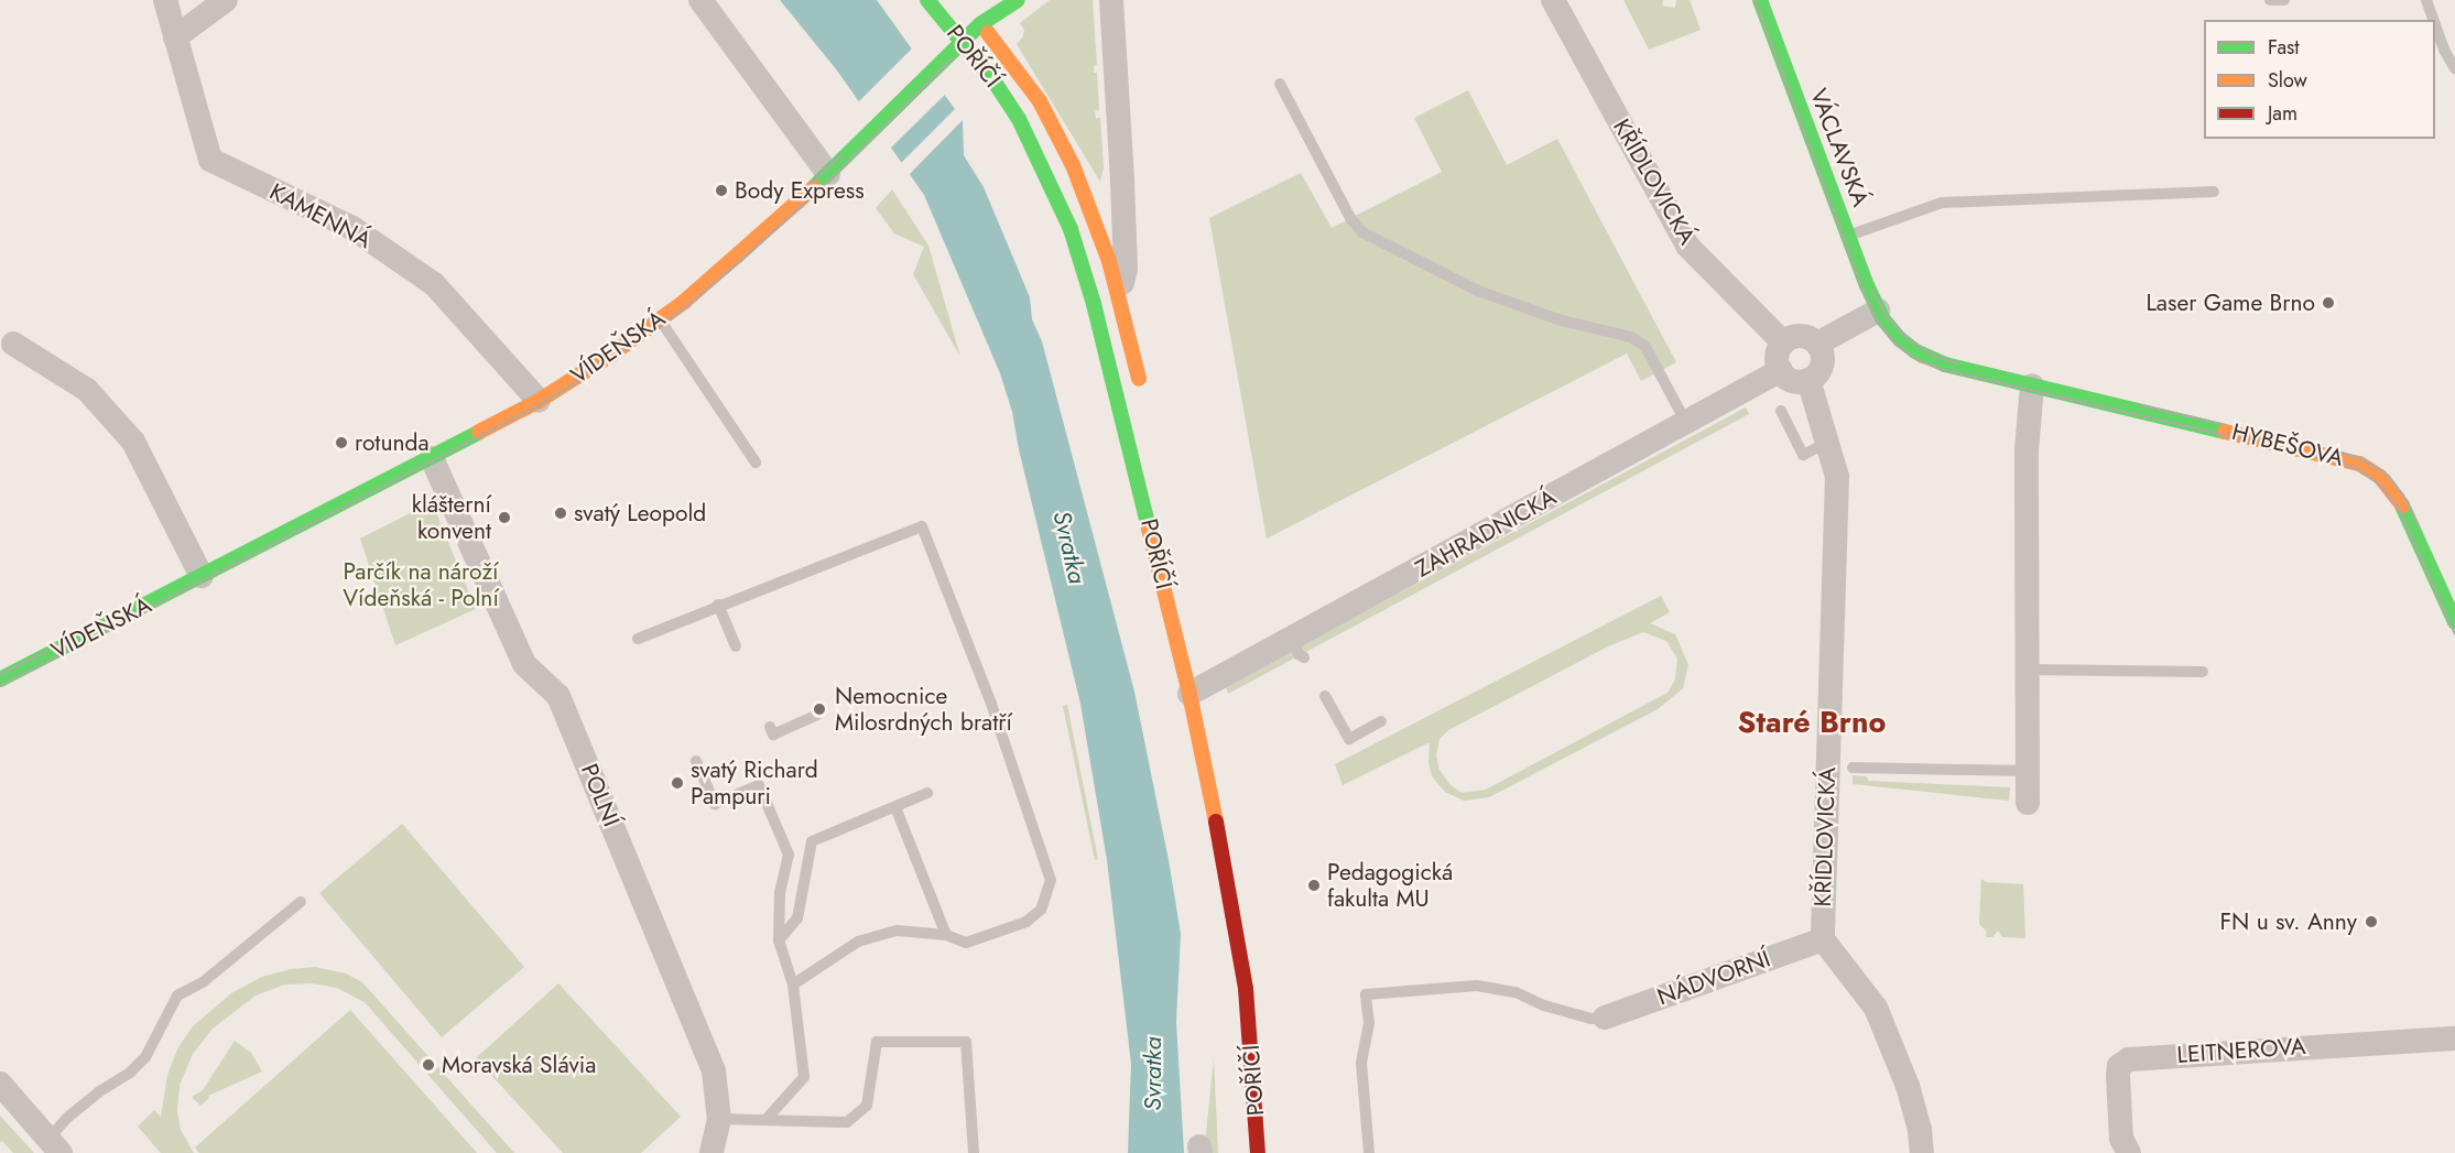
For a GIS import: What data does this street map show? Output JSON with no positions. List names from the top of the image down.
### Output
{
  "streets": {
    "main road": [
      "POŘÍČÍ",
      "VÁCLAVSKÁ",
      "VÍDEŇSKÁ",
      "HYBEŠOVA"
    ],
    "street": [
      "KŘÍDLOVICKÁ",
      "KAMENNÁ",
      "ZAHRADNICKÁ",
      "POLNÍ",
      "NÁDVORNÍ",
      "LEITNEROVA"
    ]
  },
  "crossings": [
    ["POŘÍČÍ", "VÍDEŇSKÁ"],
    ["POŘÍČÍ", "ZAHRADNICKÁ"],
    ["VÁCLAVSKÁ", "HYBEŠOVA"],
    ["KŘÍDLOVICKÁ", "ZAHRADNICKÁ"],
    ["KŘÍDLOVICKÁ", "NÁDVORNÍ"],
    ["KAMENNÁ", "VÍDEŇSKÁ"],
    ["VÍDEŇSKÁ", "POLNÍ"]
  ],
  "districts": ["Staré Brno"],
  "water": ["Svratka"],
  "parks": ["Parčík na nároží Vídeňská - Polní"],
  "places": [
    "Body Express",
    "Laser Game Brno",
    "rotunda",
    "svatý Leopold",
    "klášterní konvent",
    "Nemocnice Milosrdných bratří",
    "svatý Richard Pampuri",
    "Pedagogická fakulta MU",
    "FN u sv. Anny",
    "Moravská Slávia"
  ],
  "legend": ["Fast", "Slow", "Jam"]
}
